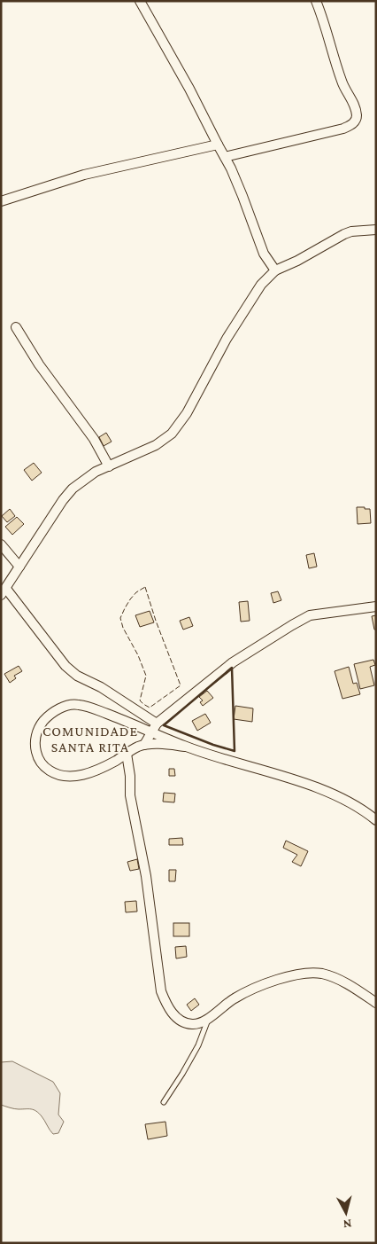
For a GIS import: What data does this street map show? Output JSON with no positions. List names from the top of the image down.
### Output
{
  "districts": ["COMUNIDADE SANTA RITA"],
  "north": "bottom"
}
